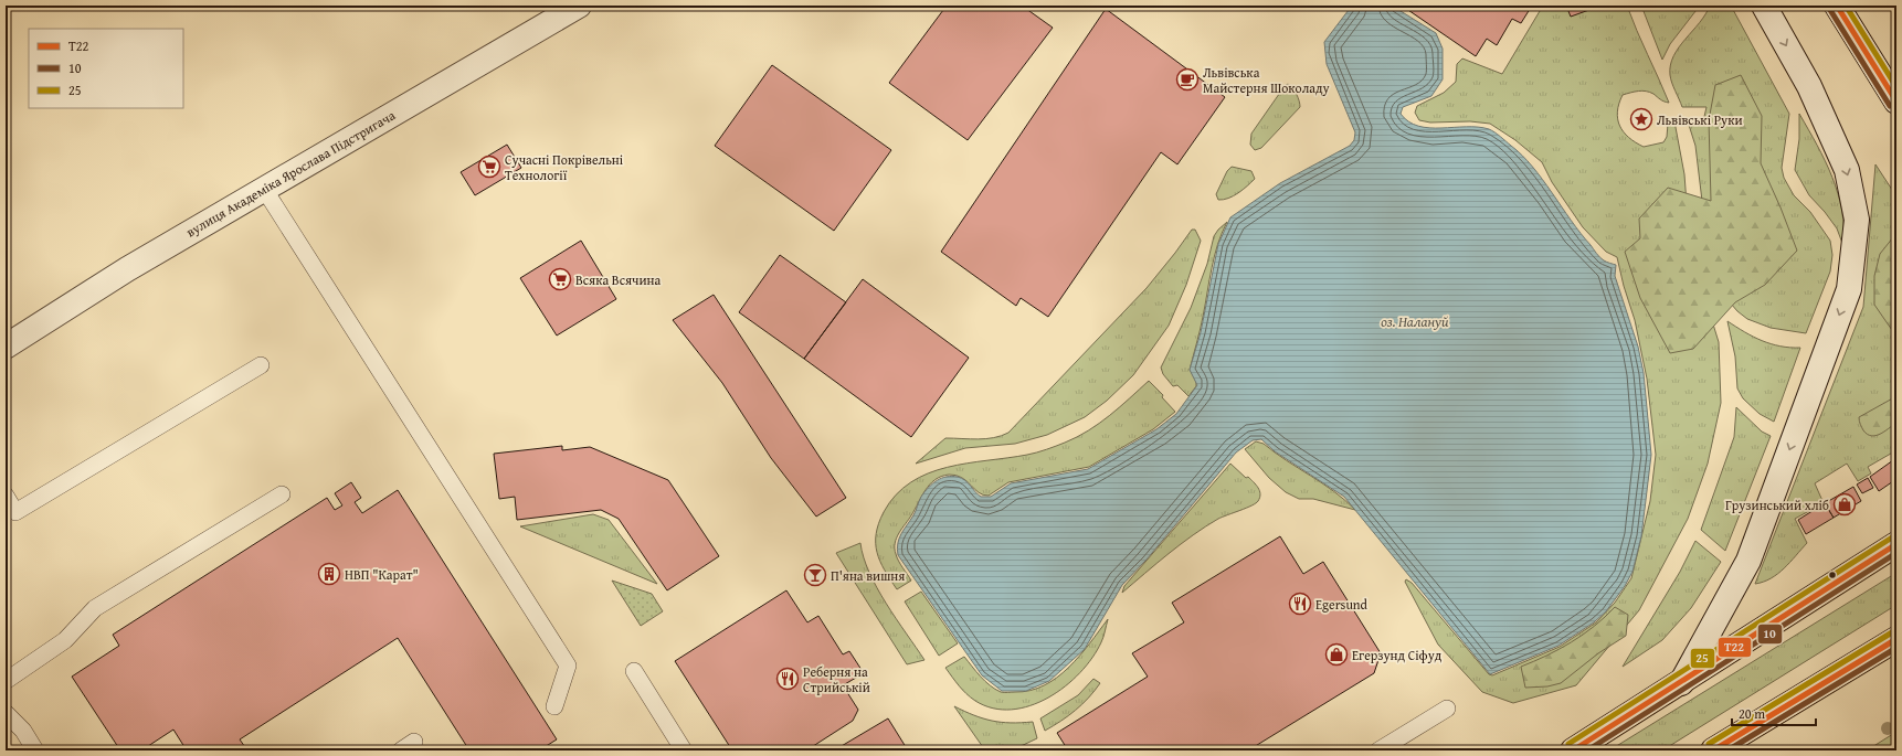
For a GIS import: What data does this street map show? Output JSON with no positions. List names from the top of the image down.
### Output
{
  "streets": {
    "main road": ["вулиця Академіка Ярослава Підстригача"]
  },
  "water": ["оз. Налануй"],
  "places": {
    "cafe": ["Львівська Майстерня Шоколаду"],
    "place": ["Львівські Руки"],
    "supermarket": ["Сучасні Покрівельні Технології", "Всяка Всячина"],
    "shop": ["Грузинський хліб", "Егерзунд Сіфуд"],
    "building": ["НВП \"Карат\""],
    "bar": ["П'яна вишня"],
    "restaurant": ["Egersund", "Реберня на Стрийській"]
  },
  "lines": ["transit line Т22", "transit line 25", "transit line 10"],
  "legend": ["Т22", "10", "25"],
  "scale_bar": "20 m"
}
